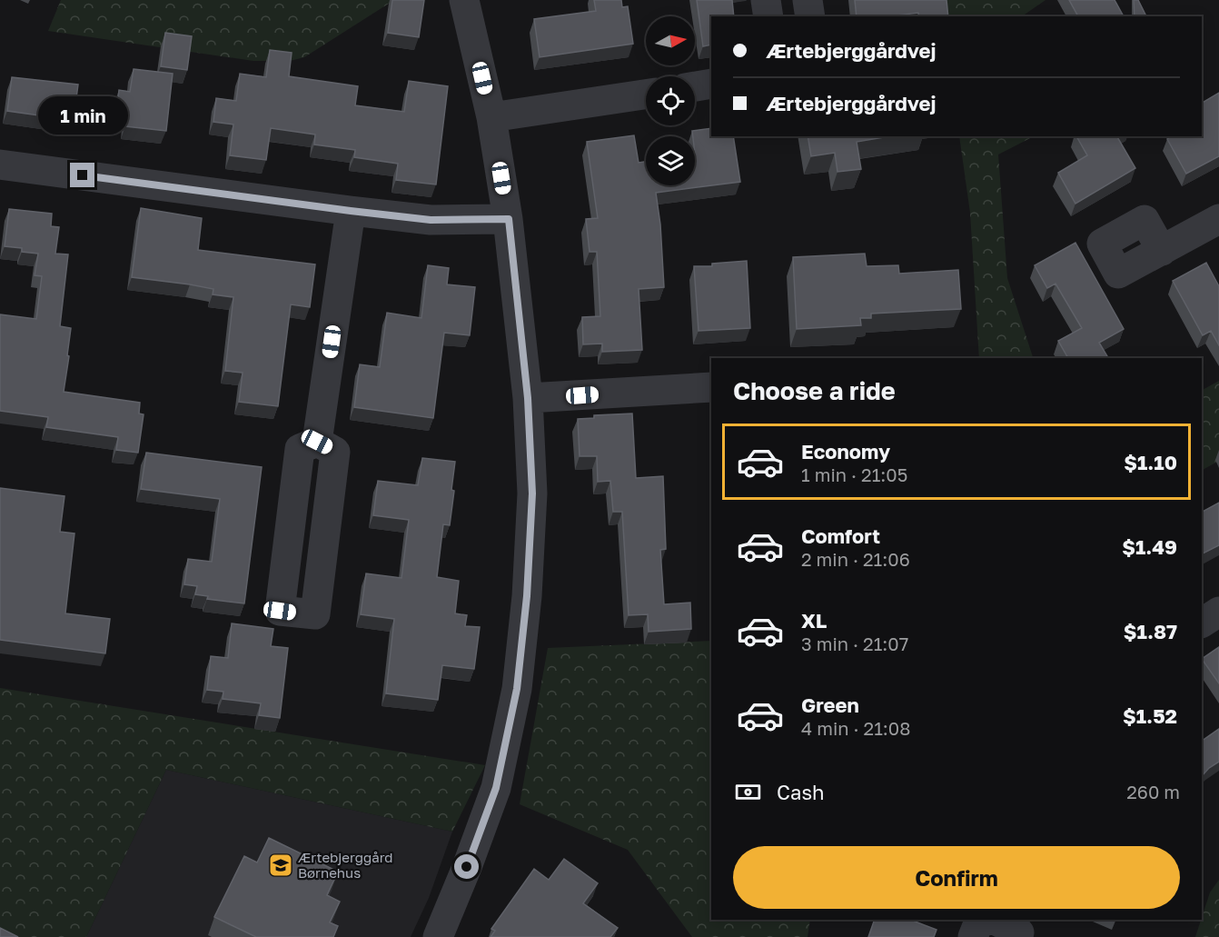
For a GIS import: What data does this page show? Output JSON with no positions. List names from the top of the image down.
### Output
{
  "places": {
    "school or university": ["Ærtebjerggård Børnehus"]
  },
  "north": "right",
  "page": {
    "banner": ["Ærtebjerggårdvej", "Ærtebjerggårdvej"],
    "bubble": "1 min",
    "heading": "Choose a ride",
    "list": [
      {
        "name": "Economy",
        "note": "1 min · 21:05",
        "value": "$1.10"
      },
      {
        "name": "Comfort",
        "note": "2 min · 21:06",
        "value": "$1.49"
      },
      {
        "name": "XL",
        "note": "3 min · 21:07",
        "value": "$1.87"
      },
      {
        "name": "Green",
        "note": "4 min · 21:08",
        "value": "$1.52"
      }
    ],
    "pay": ["Cash", "260 m"],
    "buttons": "Confirm"
  }
}
